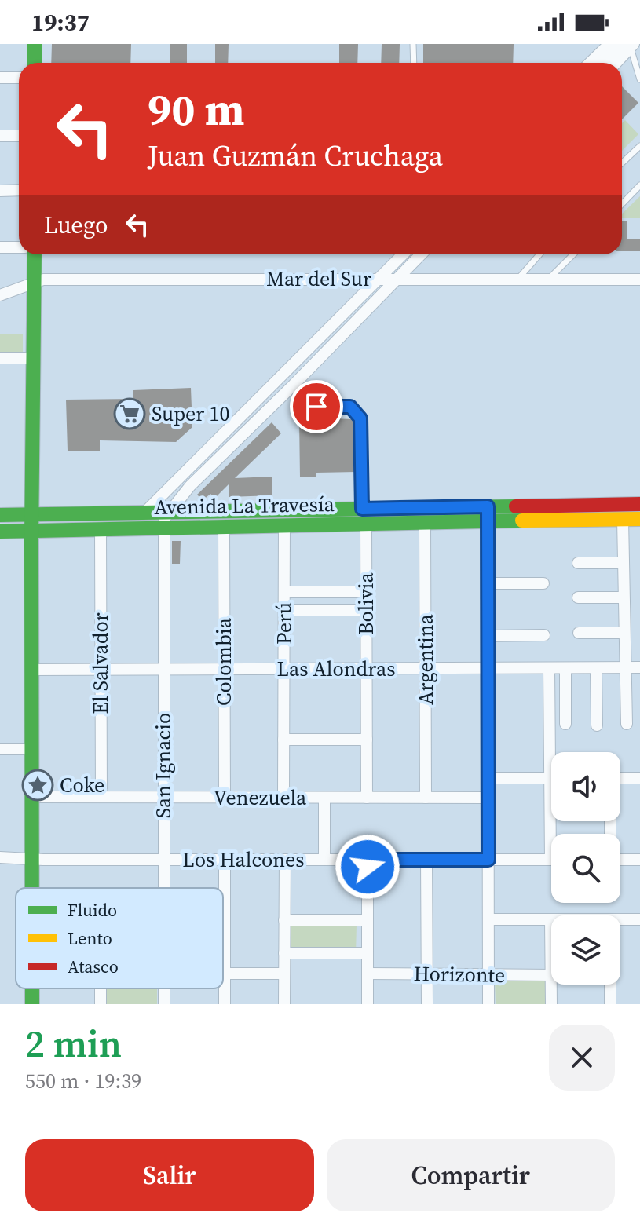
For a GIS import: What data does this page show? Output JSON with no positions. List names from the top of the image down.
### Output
{
  "streets": {
    "street": [
      "Mar del Sur",
      "Avenida La Travesía",
      "Bolivia",
      "Perú",
      "Argentina",
      "Colombia",
      "El Salvador",
      "Las Alondras",
      "San Ignacio",
      "Venezuela",
      "Los Halcones",
      "Horizonte"
    ]
  },
  "crossings": [
    ["Avenida La Travesía", "Bolivia"],
    ["Avenida La Travesía", "Perú"],
    ["Avenida La Travesía", "Argentina"],
    ["Avenida La Travesía", "Colombia"],
    ["Avenida La Travesía", "El Salvador"],
    ["Avenida La Travesía", "San Ignacio"],
    ["Bolivia", "Las Alondras"],
    ["Bolivia", "Venezuela"],
    ["Perú", "Las Alondras"],
    ["Perú", "Venezuela"],
    ["Argentina", "Las Alondras"],
    ["Argentina", "Venezuela"],
    ["Colombia", "Las Alondras"],
    ["Colombia", "Venezuela"],
    ["El Salvador", "Las Alondras"],
    ["El Salvador", "Venezuela"],
    ["Las Alondras", "San Ignacio"],
    ["San Ignacio", "Venezuela"],
    ["San Ignacio", "Los Halcones"]
  ],
  "places": {
    "supermarket": ["Super 10"],
    "place": ["Coke"]
  },
  "legend": ["Fluido", "Lento", "Atasco"],
  "page": {
    "status": "19:37",
    "turn": ["90 m", "Juan Guzmán Cruchaga"],
    "then": "Luego",
    "heading": ["2 min", "550 m · 19:39"],
    "buttons": ["Salir", "Compartir"]
  }
}
